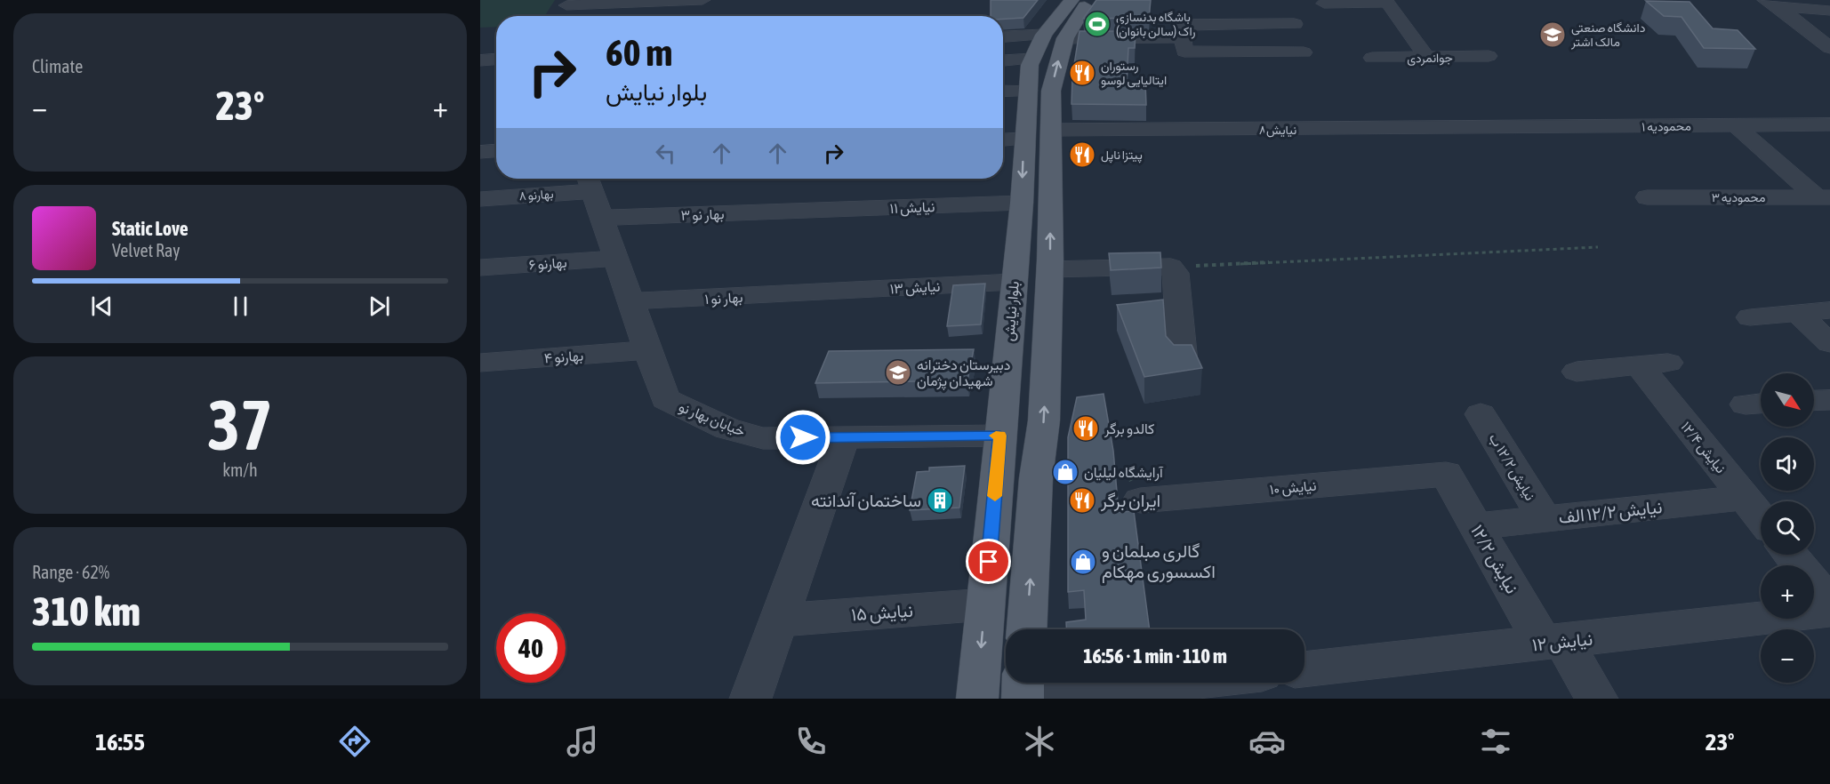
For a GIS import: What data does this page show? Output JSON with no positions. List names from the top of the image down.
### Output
{
  "streets": {
    "main road": ["بلوار نیایش"],
    "street": [
      "جوانمردی",
      "۱ محمودیه",
      "نیایش۸",
      "۸ بهارنو",
      "۳ محمودیه",
      "نیایش ۱۱",
      "۳ بهار نو",
      "۶ بهارنو",
      "نیایش ۱۳",
      "۱ بهار نو",
      "۴ بهارنو",
      "خیابان بهار نو",
      "۱۲/۴ نیایش",
      "نیایش ۱۲/۲ ب",
      "نیایش ۱۰",
      "نیایش ۱۲/۲ الف",
      "۱۲/۲ نیایش",
      "۱۵ نیایش",
      "نیایش ۱۲"
    ]
  },
  "crossings": [
    ["۱ محمودیه", "نیایش۸"],
    ["نیایش۸", "بلوار نیایش"],
    ["۸ بهارنو", "۳ بهار نو"],
    ["۸ بهارنو", "خیابان بهار نو"],
    ["نیایش ۱۱", "۳ بهار نو"],
    ["نیایش ۱۱", "بلوار نیایش"],
    ["۳ بهار نو", "خیابان بهار نو"],
    ["۶ بهارنو", "خیابان بهار نو"],
    ["نیایش ۱۳", "۱ بهار نو"],
    ["نیایش ۱۳", "بلوار نیایش"],
    ["۱ بهار نو", "خیابان بهار نو"],
    ["بلوار نیایش", "خیابان بهار نو"],
    ["بلوار نیایش", "۱۵ نیایش"],
    ["۴ بهارنو", "خیابان بهار نو"],
    ["۱۲/۴ نیایش", "نیایش ۱۲/۲ الف"],
    ["نیایش ۱۲/۲ ب", "نیایش ۱۲/۲ الف"],
    ["نیایش ۱۰", "۱۲/۲ نیایش"],
    ["نیایش ۱۲/۲ الف", "۱۲/۲ نیایش"],
    ["۱۲/۲ نیایش", "نیایش ۱۲"]
  ],
  "places": {
    "sports": ["باشگاه بدنسازی راک (سالن بانوان)"],
    "school or university": ["دانشگاه صنعتی مالک اشتر", "دبیرستان دخترانه شهیدان پژمان"],
    "restaurant": [
      "رستوران ایتالیایی لوسو",
      "پیتزا ناپل",
      "کالدو برگر",
      "ایران برگر"
    ],
    "shop": ["آرایشگاه لیلیان", "گالری مبلمان و اکسسوری مهکام"],
    "building": ["ساختمان آندانته"]
  },
  "north": "bottom right",
  "page": {
    "tile": [
      "Climate",
      ["37", "km/h"],
      ["Range · 62%", "310 km"]
    ],
    "turn": ["60 m", "بلوار نیایش"],
    "heat": ["−", "23°", "+"],
    "song": ["Static Love", "Velvet Ray"],
    "map_buttons": ["+", "−"],
    "limit": "40",
    "trip": "16:56 · 1 min · 110 m",
    "tabs": ["16:55", "23°"]
  }
}
